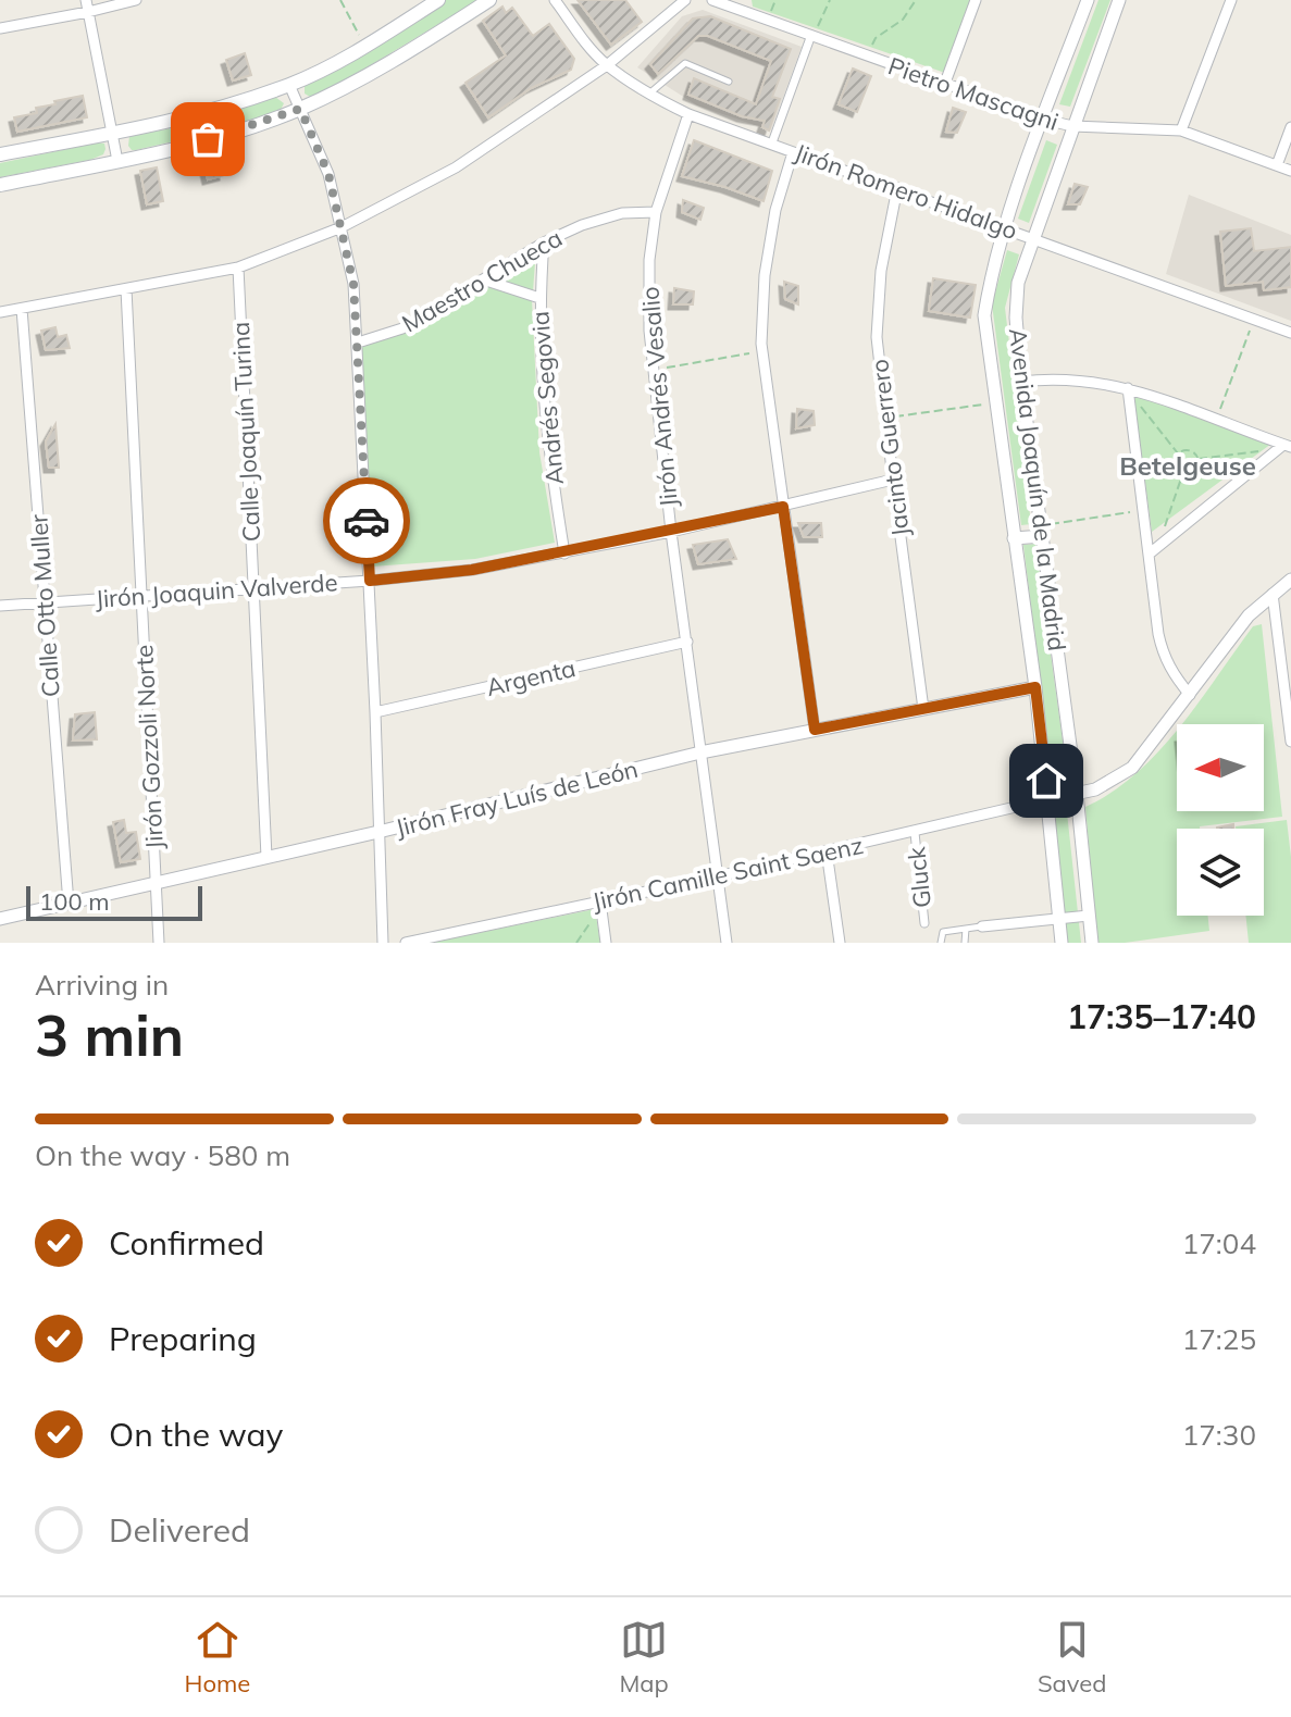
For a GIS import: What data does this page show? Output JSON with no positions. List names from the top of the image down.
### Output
{
  "streets": {
    "street": [
      "Pietro Mascagni",
      "Jirón Romero Hidalgo",
      "Maestro Chueca",
      "Jirón Andrés Vesalio",
      "Andrés Segovia",
      "Calle Joaquín Turina",
      "Jacinto Guerrero",
      "Avenida Joaquín de la Madrid",
      "Jirón Joaquin Valverde",
      "Calle Otto Muller",
      "Argenta",
      "Jirón Gozzoli Norte",
      "Jirón Fray Luís de León",
      "Jirón Camille Saint Saenz",
      "Gluck"
    ]
  },
  "crossings": [
    ["Pietro Mascagni", "Avenida Joaquín de la Madrid"],
    ["Jirón Romero Hidalgo", "Jirón Andrés Vesalio"],
    ["Jirón Romero Hidalgo", "Jacinto Guerrero"],
    ["Jirón Romero Hidalgo", "Avenida Joaquín de la Madrid"],
    ["Maestro Chueca", "Jirón Andrés Vesalio"],
    ["Maestro Chueca", "Andrés Segovia"],
    ["Jirón Andrés Vesalio", "Jirón Joaquin Valverde"],
    ["Jirón Andrés Vesalio", "Argenta"],
    ["Jirón Andrés Vesalio", "Jirón Fray Luís de León"],
    ["Jirón Andrés Vesalio", "Jirón Camille Saint Saenz"],
    ["Andrés Segovia", "Jirón Joaquin Valverde"],
    ["Calle Joaquín Turina", "Jirón Joaquin Valverde"],
    ["Calle Joaquín Turina", "Jirón Fray Luís de León"],
    ["Jacinto Guerrero", "Jirón Joaquin Valverde"],
    ["Jacinto Guerrero", "Jirón Fray Luís de León"],
    ["Avenida Joaquín de la Madrid", "Jirón Fray Luís de León"],
    ["Avenida Joaquín de la Madrid", "Jirón Camille Saint Saenz"],
    ["Jirón Joaquin Valverde", "Calle Otto Muller"],
    ["Jirón Joaquin Valverde", "Jirón Gozzoli Norte"],
    ["Calle Otto Muller", "Jirón Fray Luís de León"],
    ["Jirón Gozzoli Norte", "Jirón Fray Luís de León"],
    ["Jirón Camille Saint Saenz", "Gluck"]
  ],
  "districts": ["Betelgeuse"],
  "scale_bar": "100 m",
  "north": "left",
  "page": {
    "scale": "100 m",
    "heading": ["3 min", "Arriving in", "17:35–17:40"],
    "bar": "On the way · 580 m",
    "list": [
      ["Confirmed", "17:04"],
      ["Preparing", "17:25"],
      ["On the way", "17:30"],
      "Delivered"
    ],
    "tabs": ["Home", "Map", "Saved"]
  }
}
